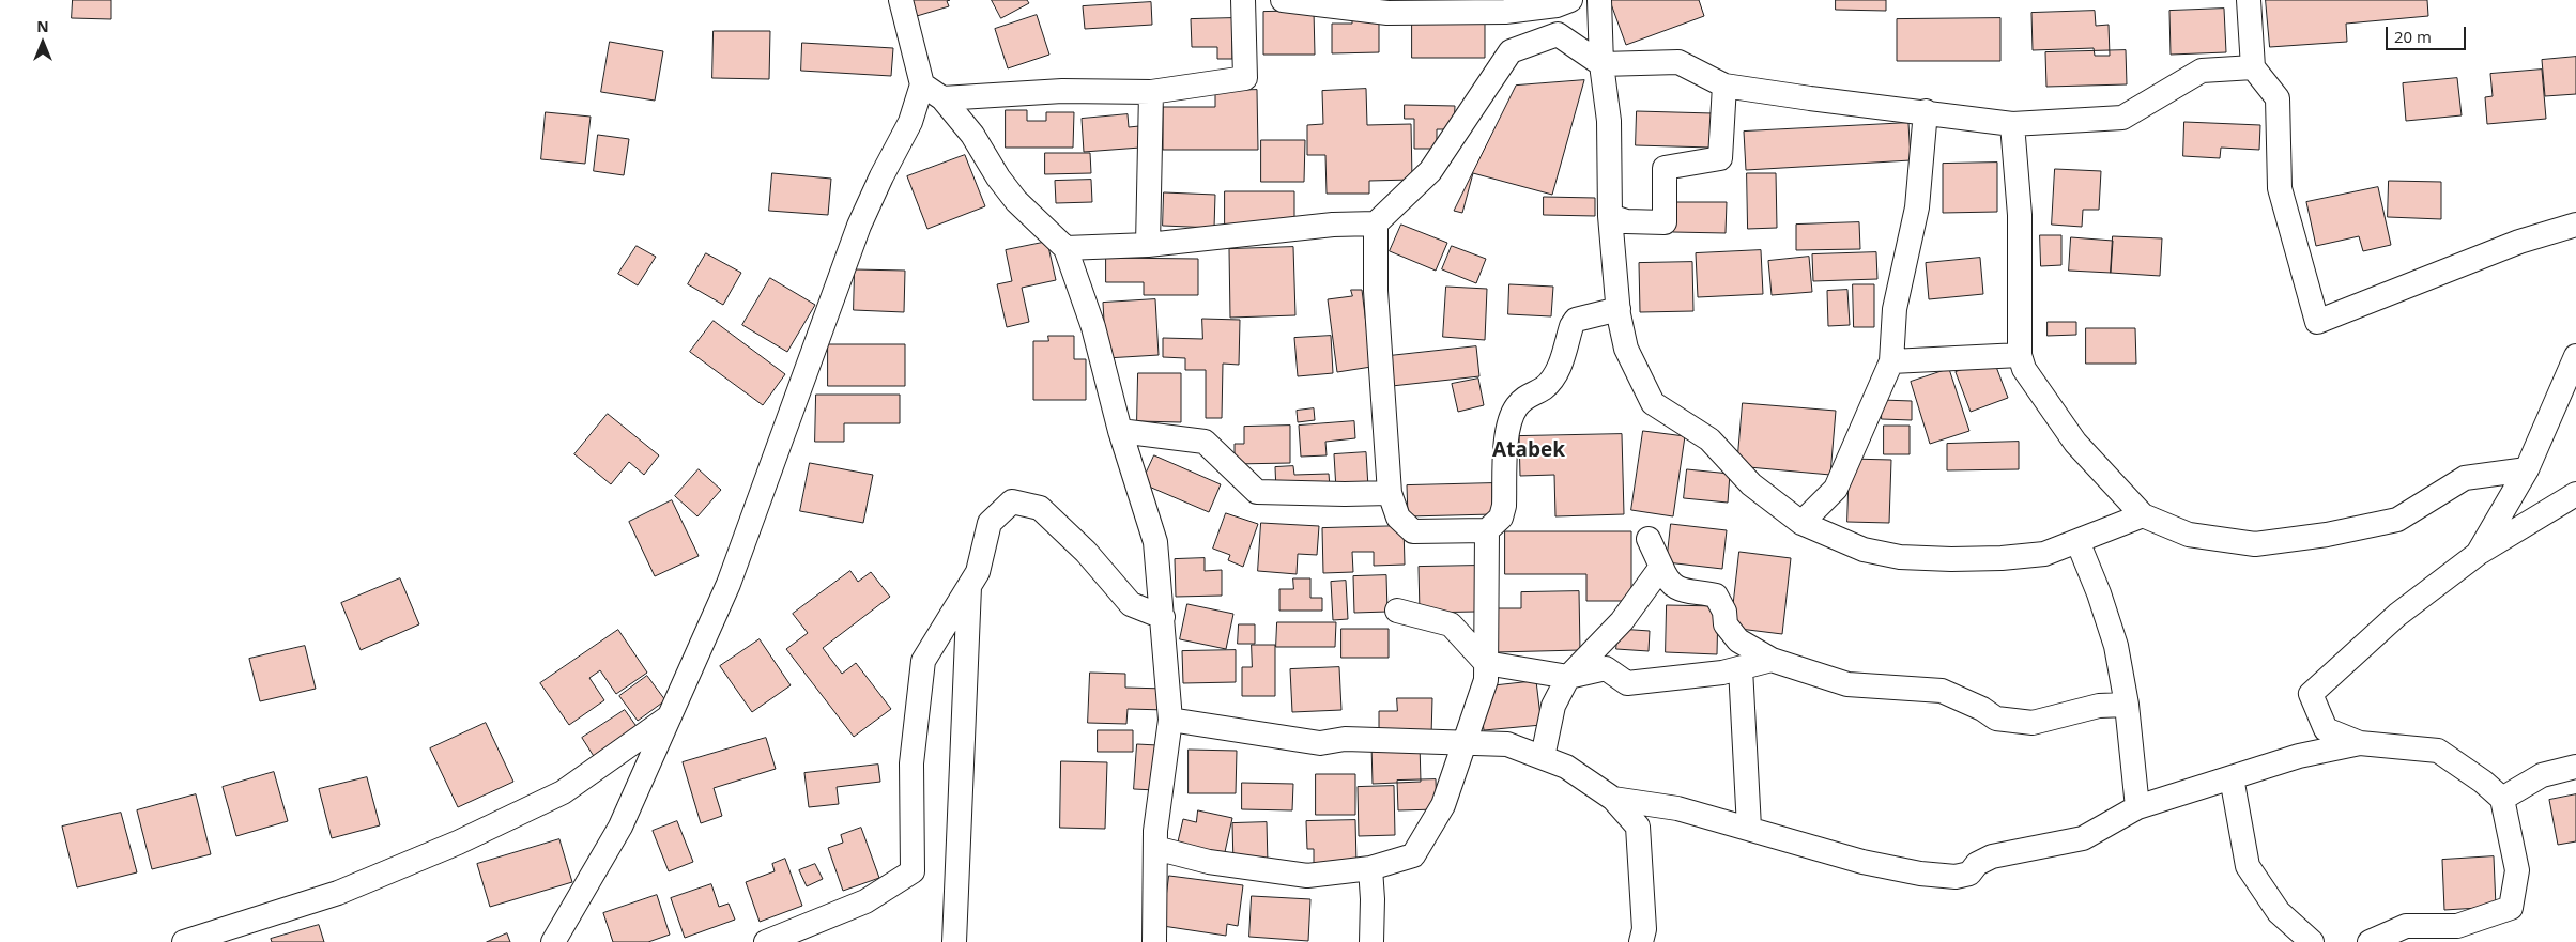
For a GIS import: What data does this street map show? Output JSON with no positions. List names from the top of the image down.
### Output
{
  "districts": ["Atabek"],
  "scale_bar": "20 m",
  "north": "top"
}
